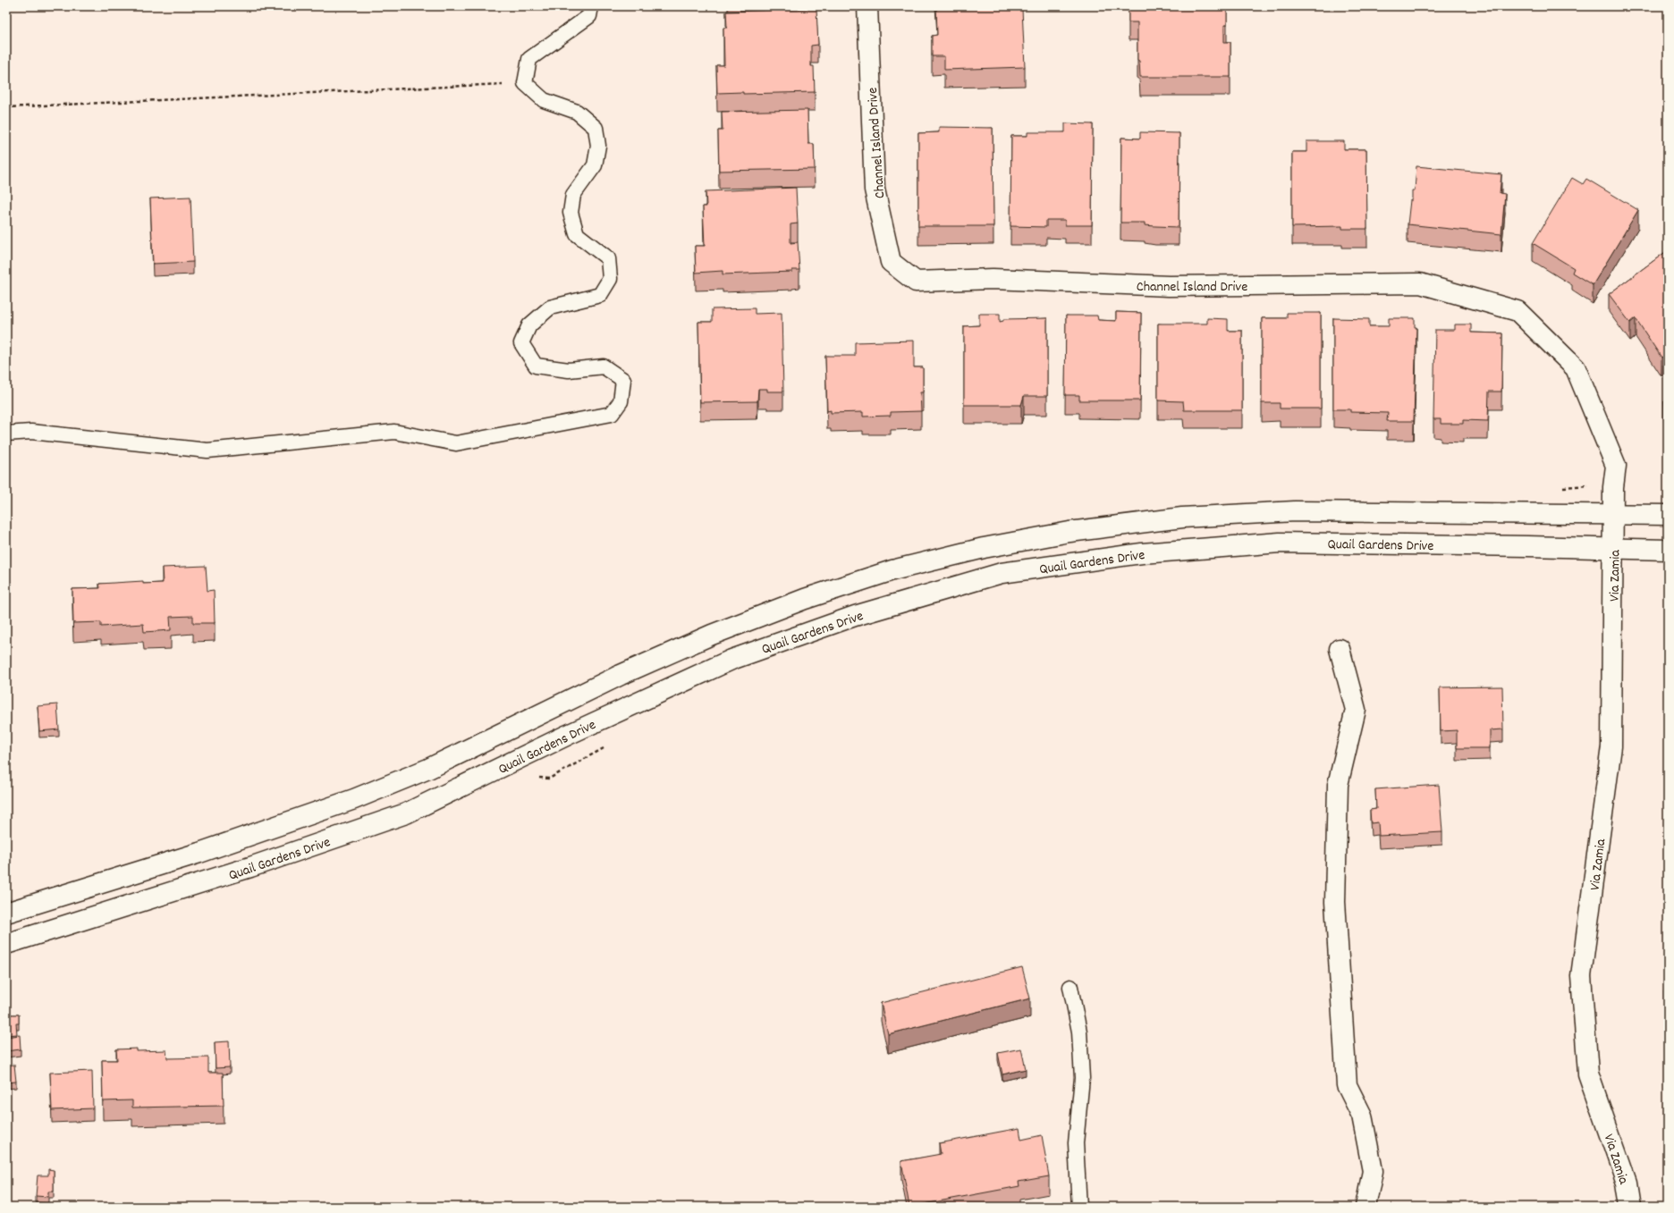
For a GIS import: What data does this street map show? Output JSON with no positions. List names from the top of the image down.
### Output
{
  "streets": {
    "main road": ["Channel Island Drive", "Quail Gardens Drive", "Via Zamia"]
  },
  "crossings": [
    ["Channel Island Drive", "Quail Gardens Drive"],
    ["Channel Island Drive", "Via Zamia"],
    ["Quail Gardens Drive", "Via Zamia"]
  ]
}
